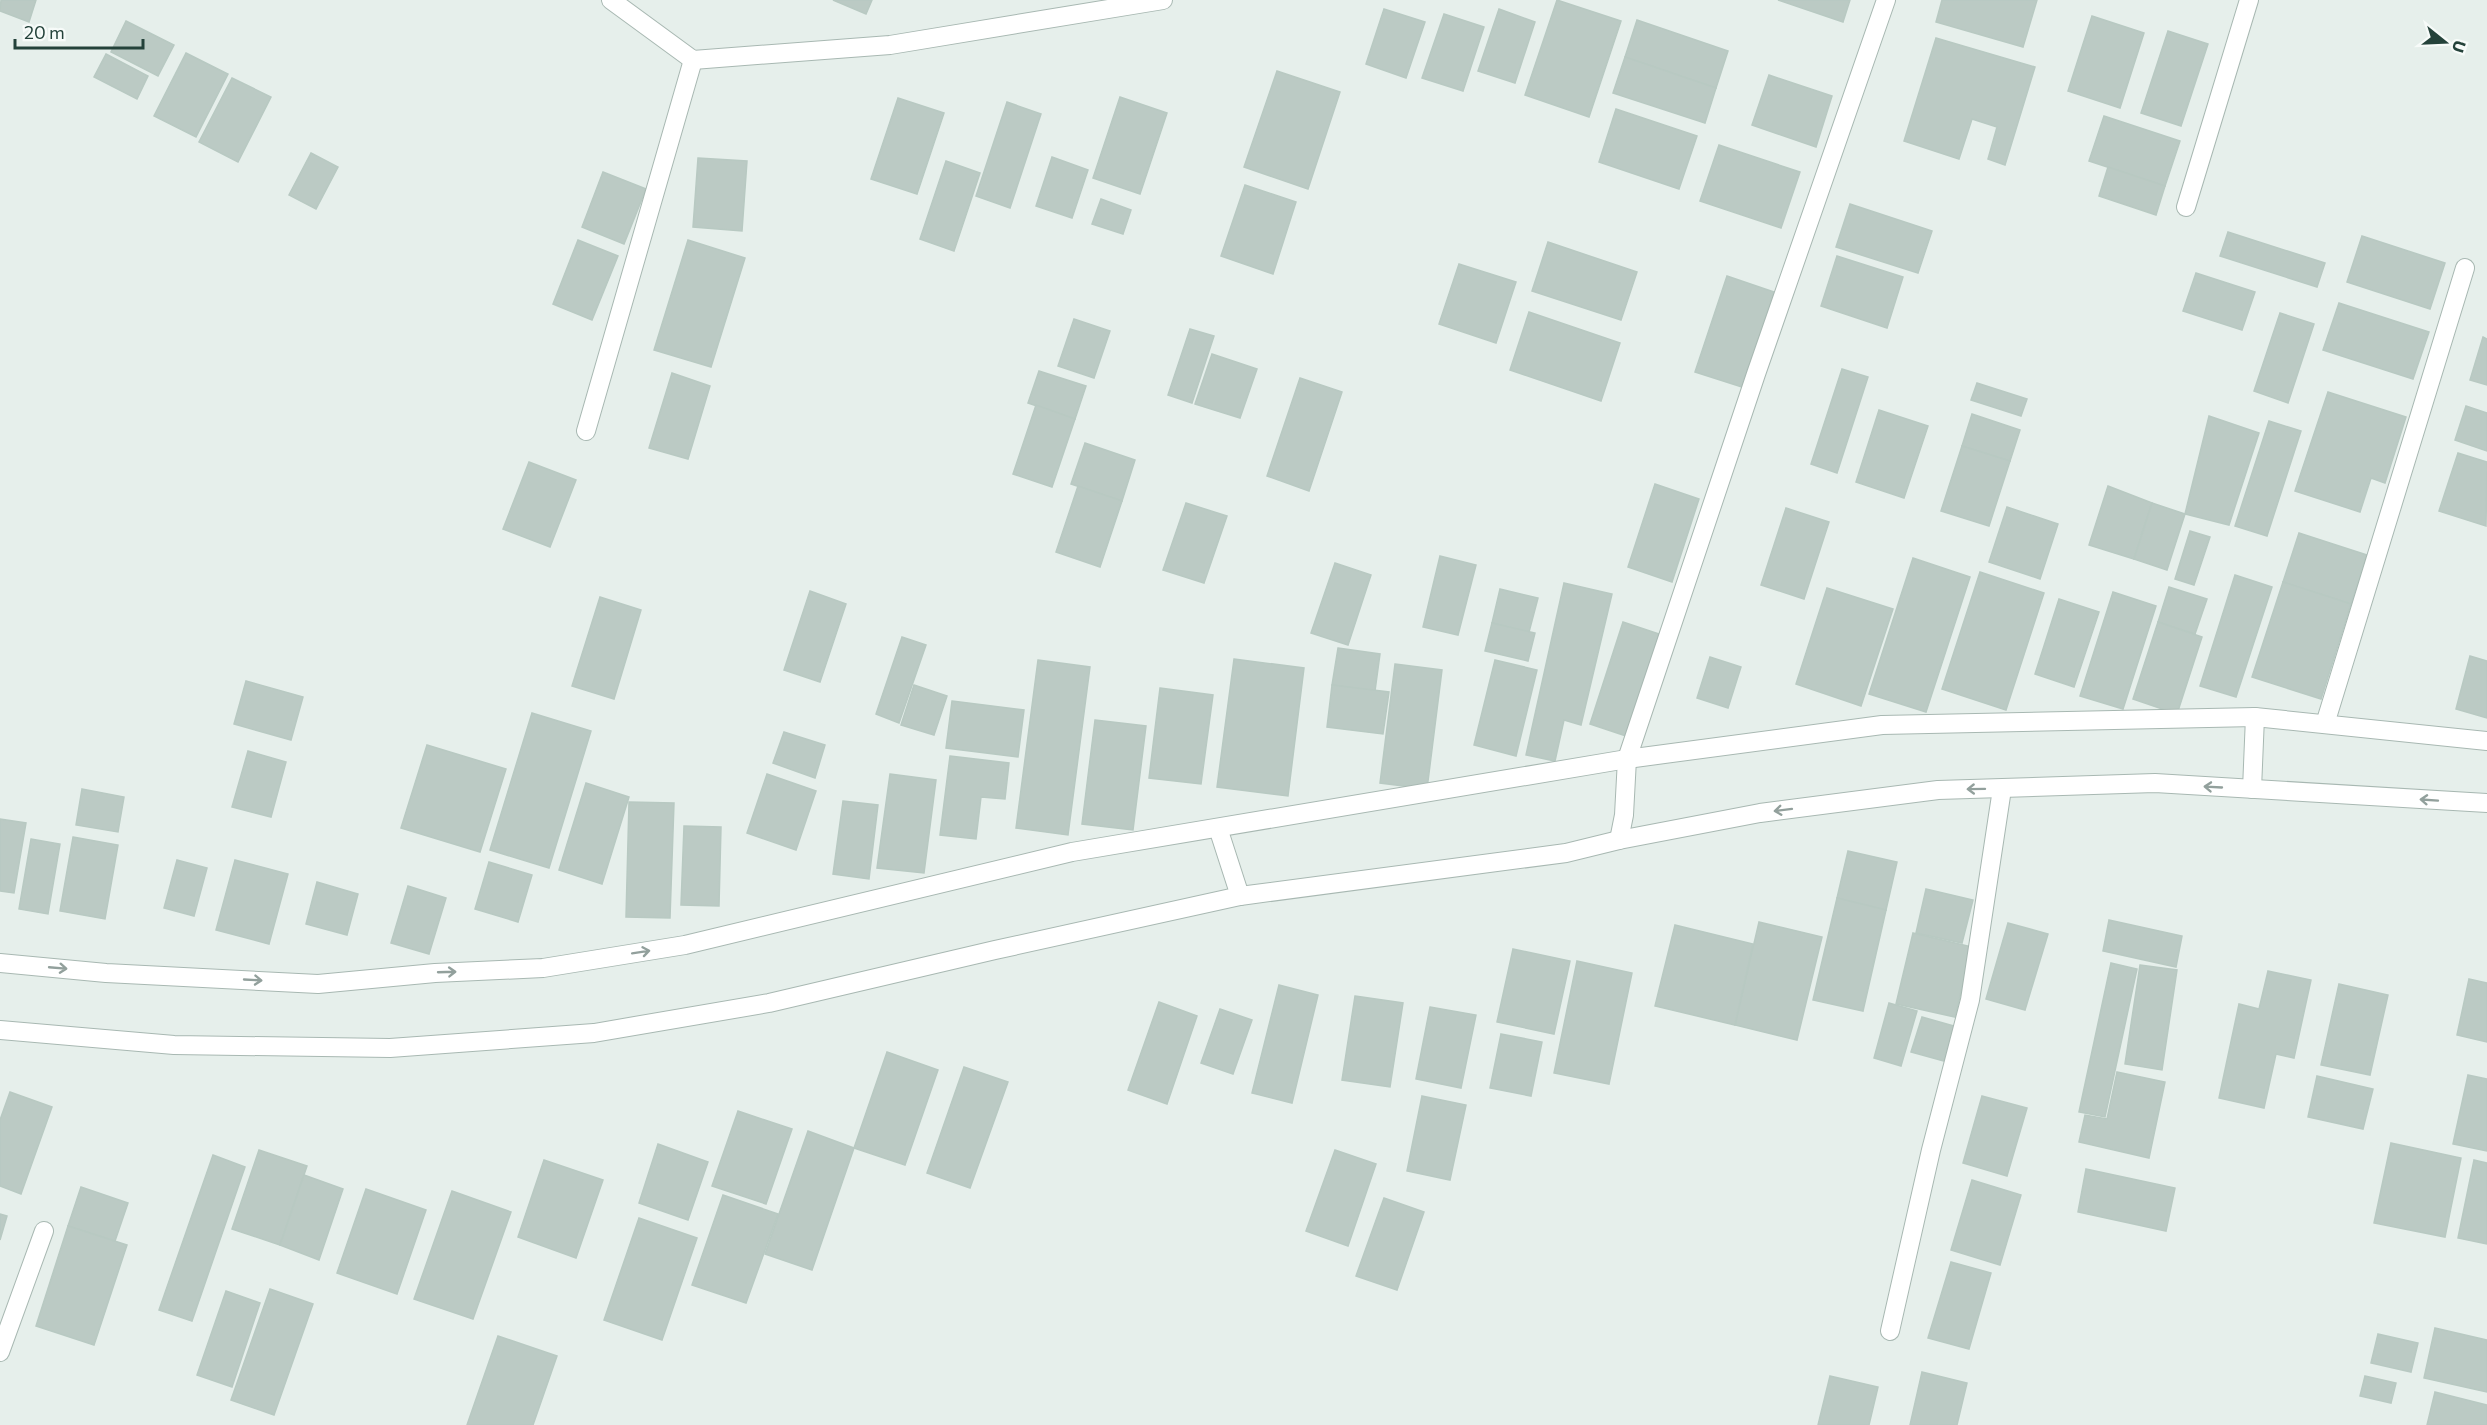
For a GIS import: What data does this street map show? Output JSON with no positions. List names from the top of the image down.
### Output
{
  "scale_bar": "20 m",
  "north": "right"
}
